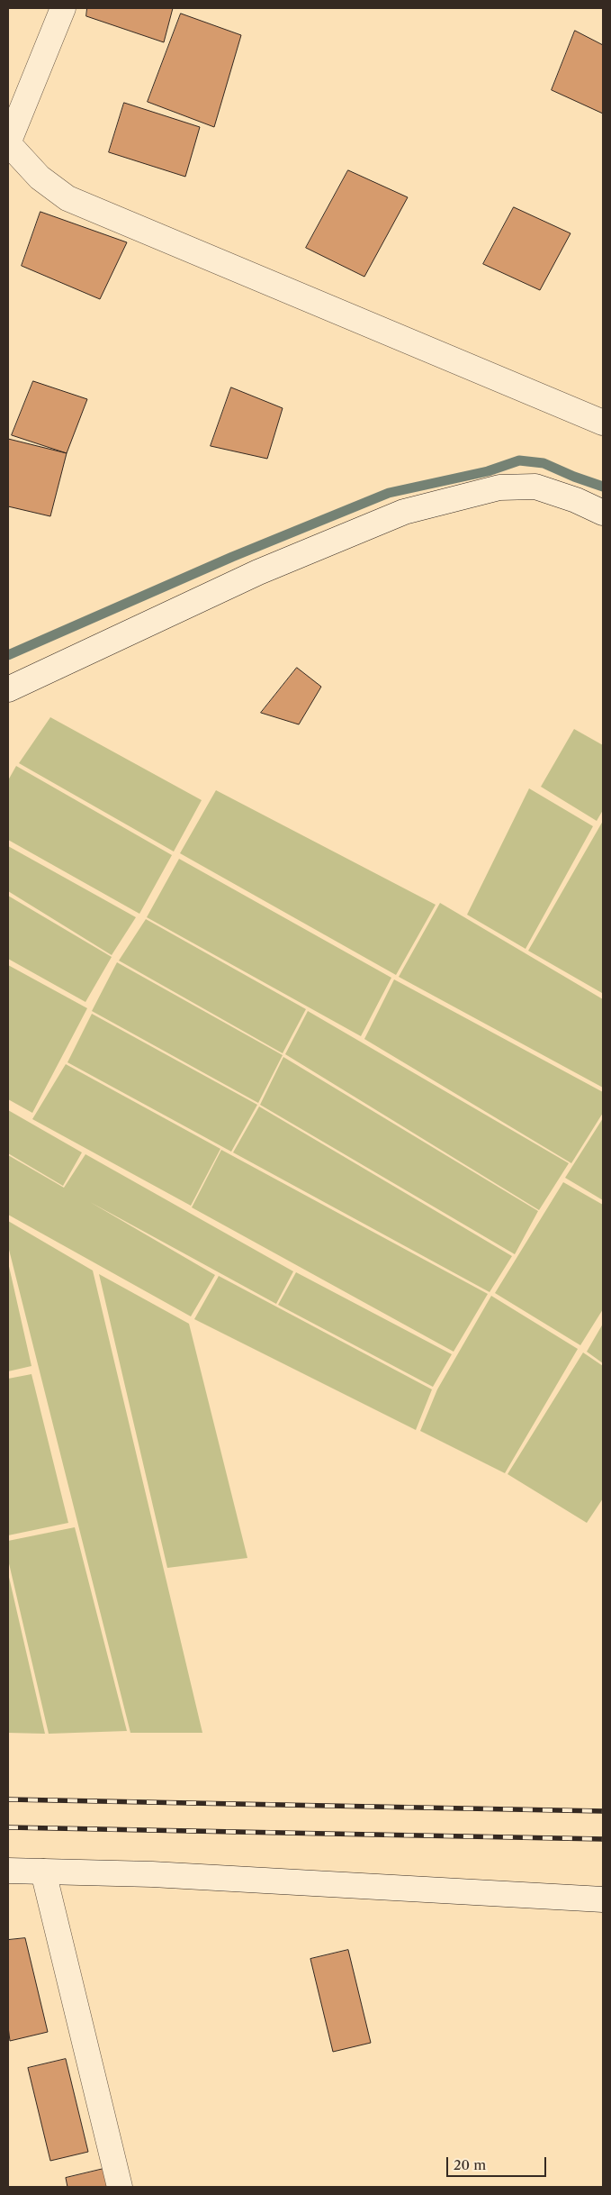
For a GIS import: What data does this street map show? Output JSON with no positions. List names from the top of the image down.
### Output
{
  "scale_bar": "20 m"
}
